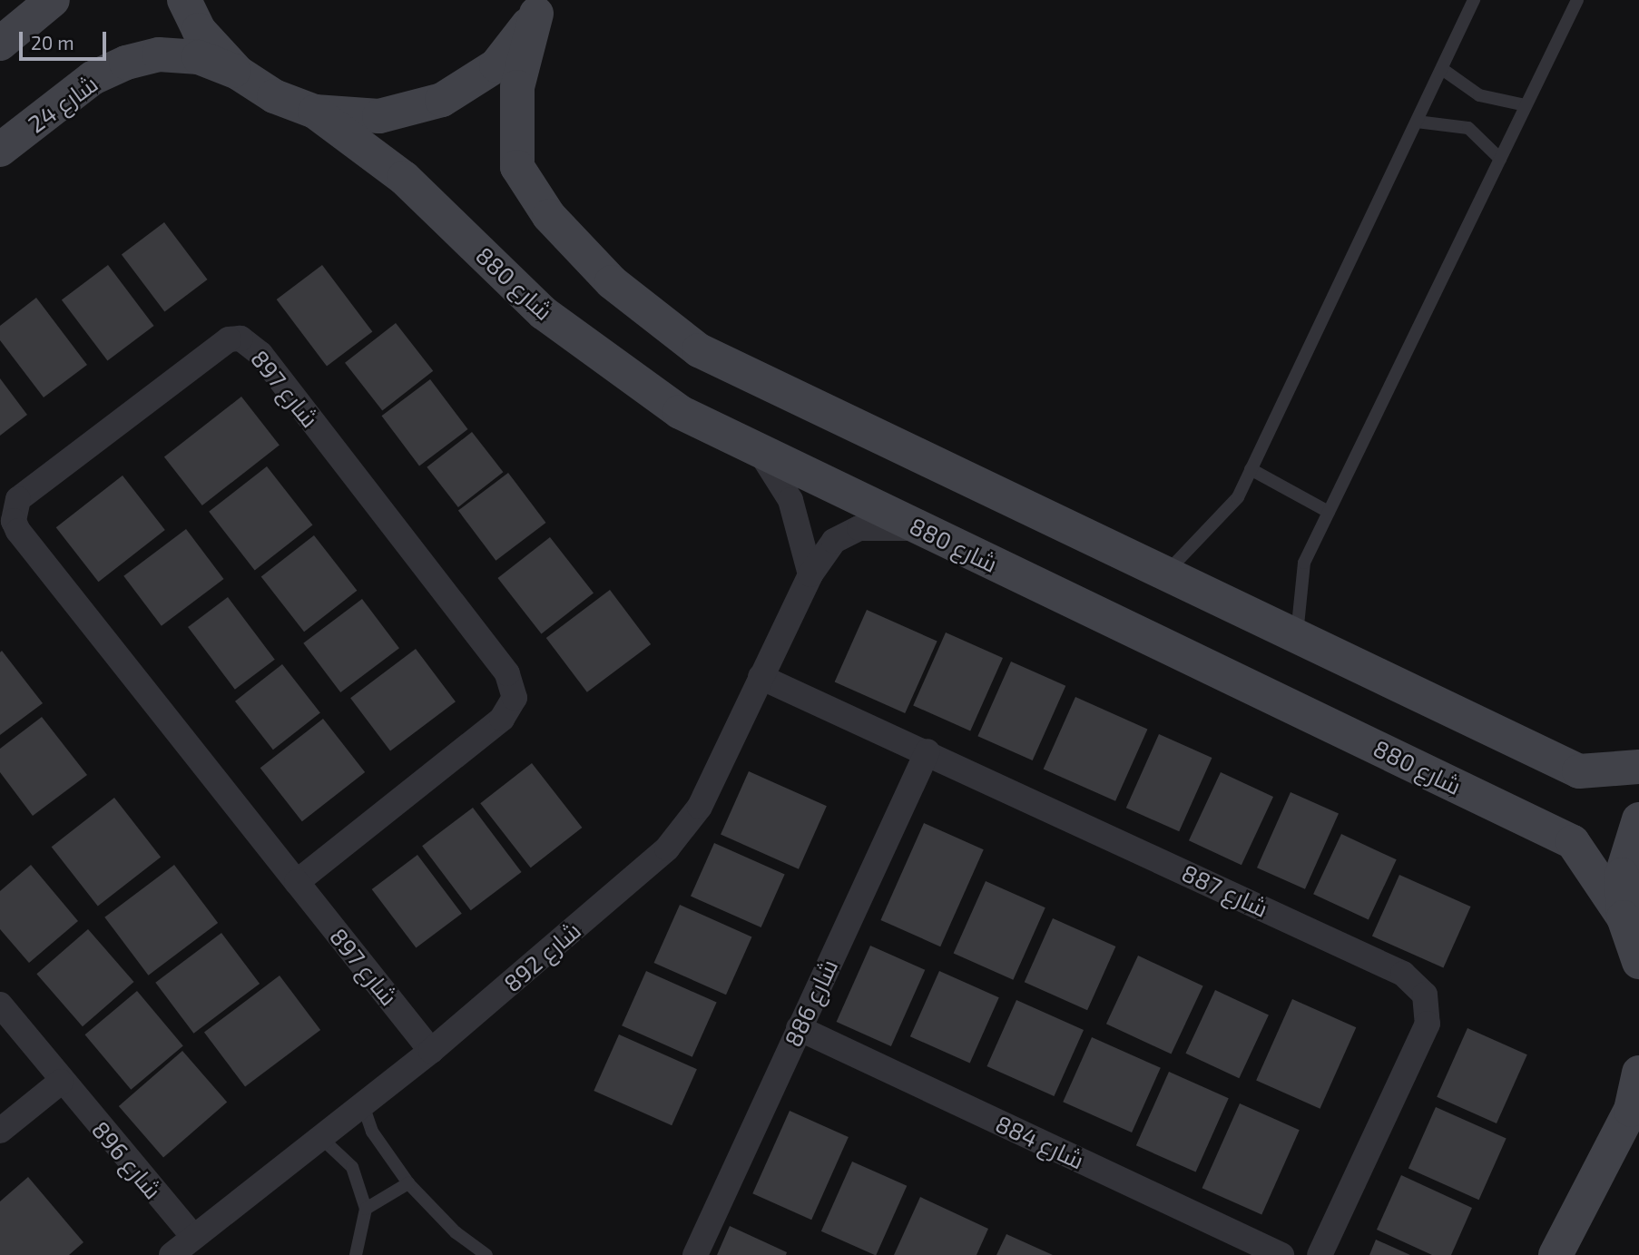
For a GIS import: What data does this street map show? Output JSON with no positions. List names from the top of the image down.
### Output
{
  "streets": {
    "street": [
      "شارع 24",
      "شارع 880",
      "شارع 897",
      "شارع 887",
      "شارع 892",
      "شارع 886",
      "شارع 884",
      "شارع 896"
    ]
  },
  "crossings": [
    ["شارع 880", "شارع 892"],
    ["شارع 897", "شارع 892"],
    ["شارع 887", "شارع 892"],
    ["شارع 887", "شارع 886"],
    ["شارع 892", "شارع 896"],
    ["شارع 886", "شارع 884"]
  ],
  "scale_bar": "20 m"
}
